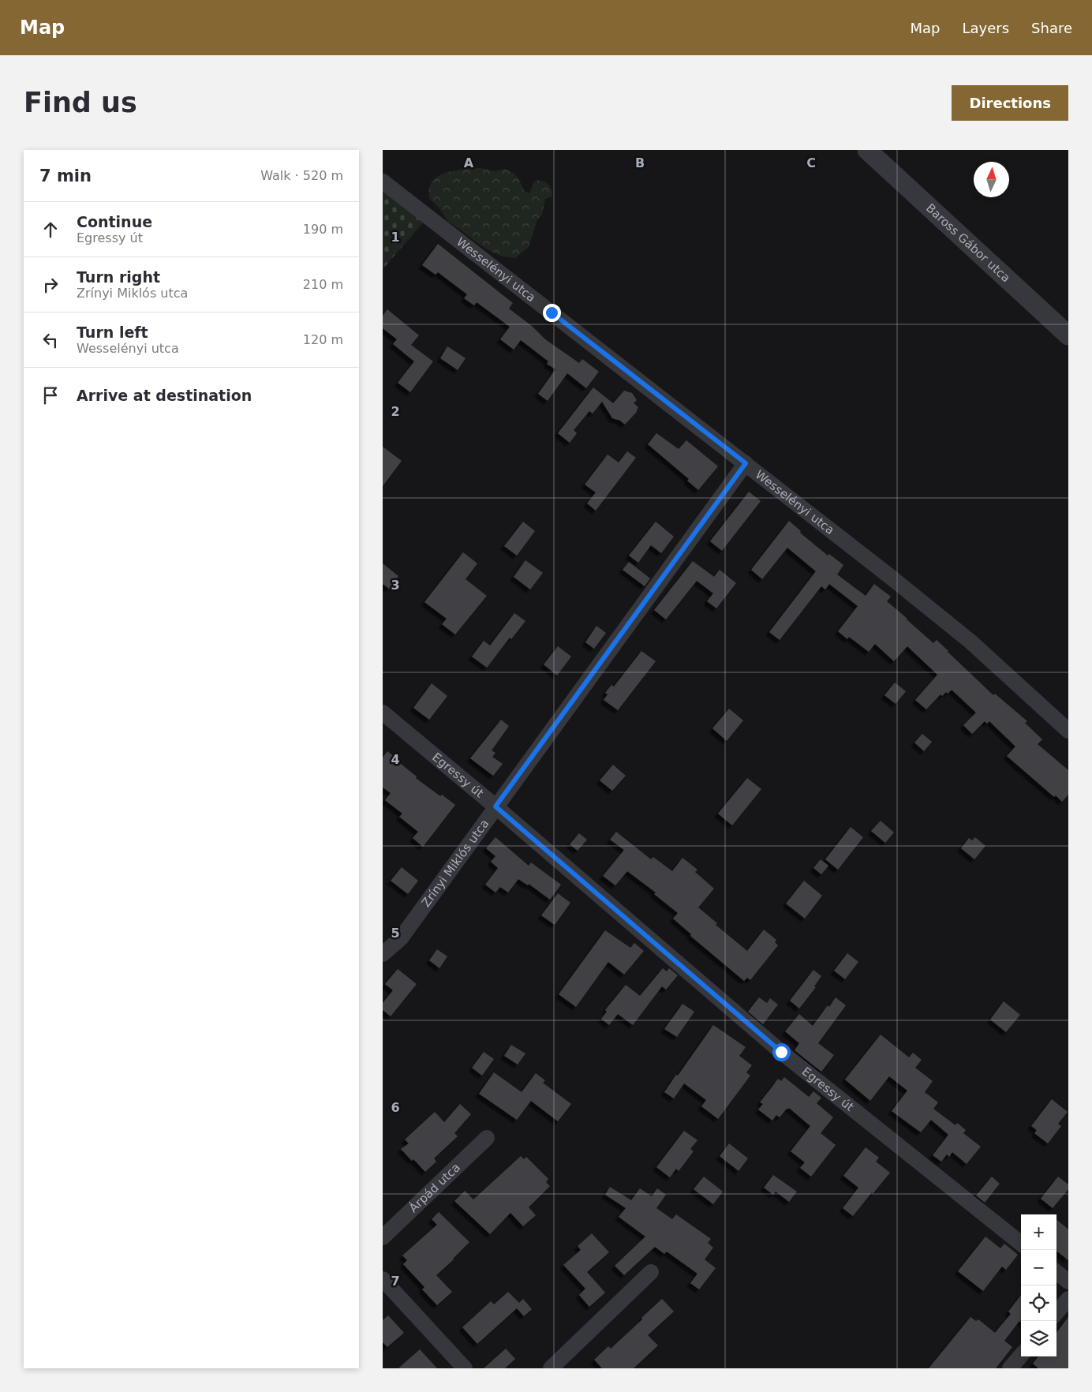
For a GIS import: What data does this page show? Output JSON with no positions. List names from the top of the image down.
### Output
{
  "streets": {
    "street": [
      "Baross Gábor utca",
      "Wesselényi utca",
      "Egressy út",
      "Zrínyi Miklós utca",
      "Árpád utca"
    ]
  },
  "crossings": [
    ["Wesselényi utca", "Zrínyi Miklós utca"],
    ["Egressy út", "Zrínyi Miklós utca"]
  ],
  "north": "top",
  "page": {
    "header": "Map",
    "nav": ["Map", "Layers", "Share"],
    "buttons": "Directions",
    "title": "Find us",
    "heading": ["7 min", "Walk · 520 m"],
    "list": [
      ["Continue", "Egressy út", "190 m"],
      ["Turn right", "Zrínyi Miklós utca", "210 m"],
      ["Turn left", "Wesselényi utca", "120 m"],
      "Arrive at destination"
    ],
    "map_buttons": ["+", "−"]
  },
  "grid": {
    "columns": ["A", "B", "C"],
    "rows": [
      "1",
      "2",
      "3",
      "4",
      "5",
      "6",
      "7"
    ]
  }
}
